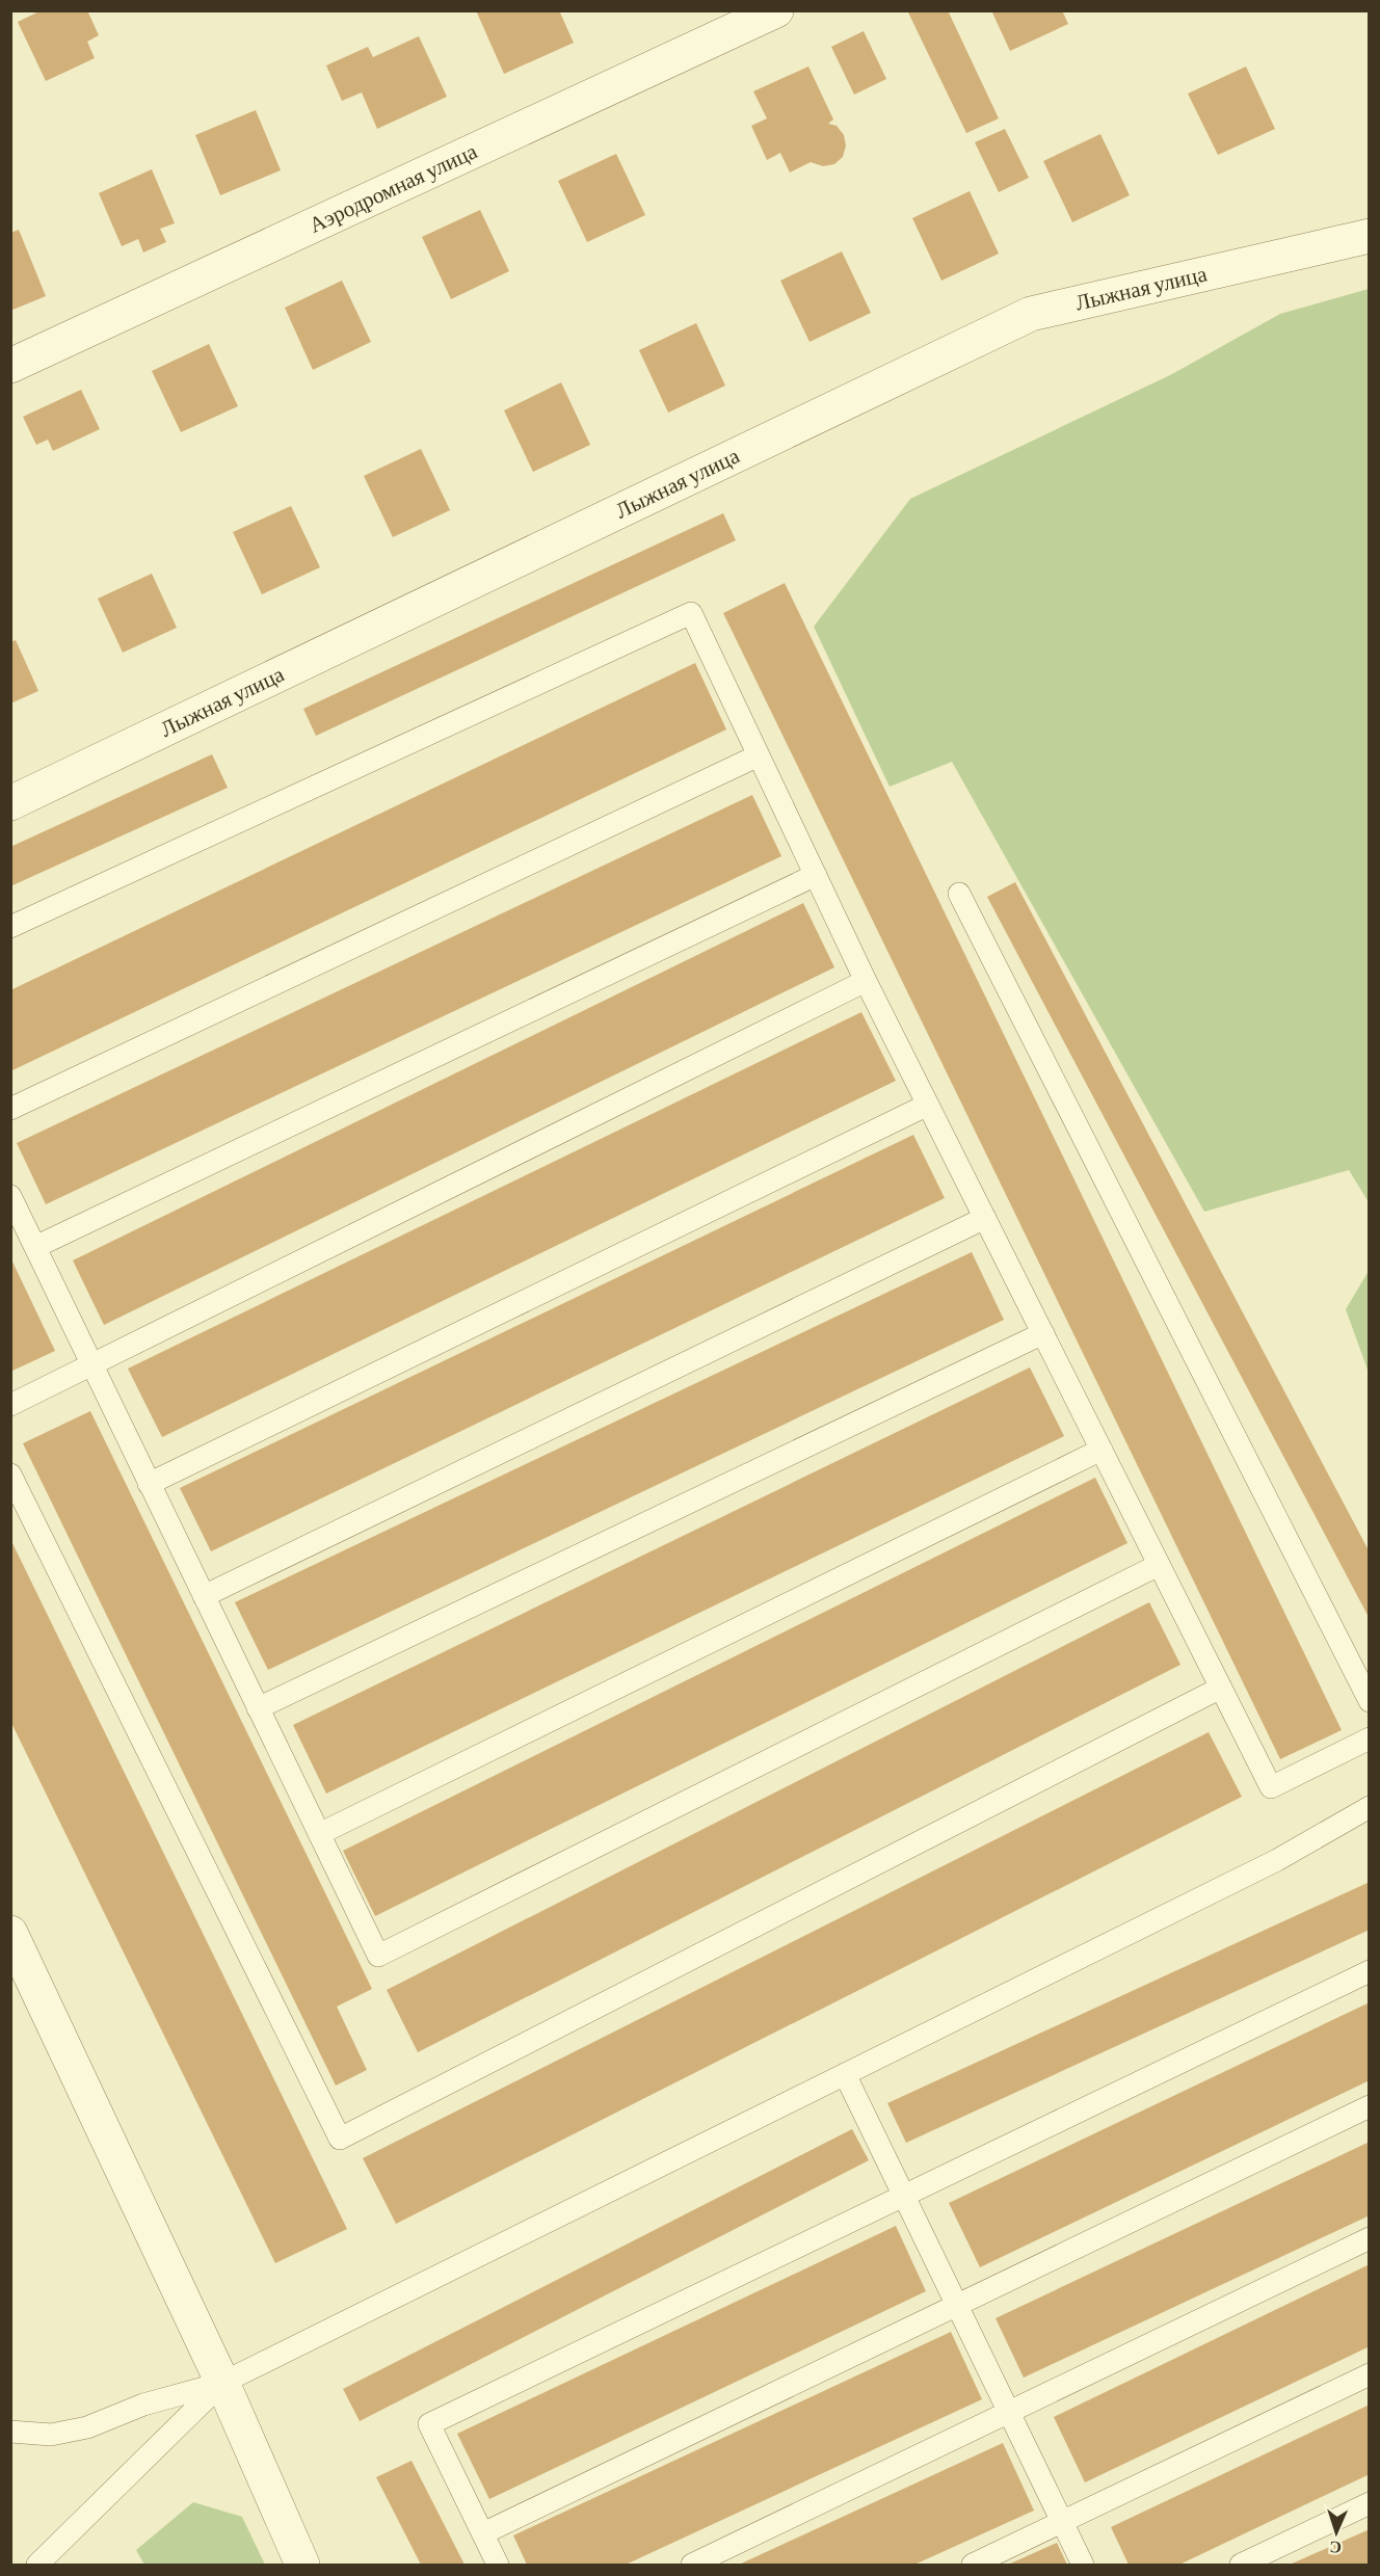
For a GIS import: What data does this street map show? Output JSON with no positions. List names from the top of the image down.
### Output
{
  "streets": {
    "street": ["Аэродромная улица", "Лыжная улица"]
  },
  "north": "bottom"
}
